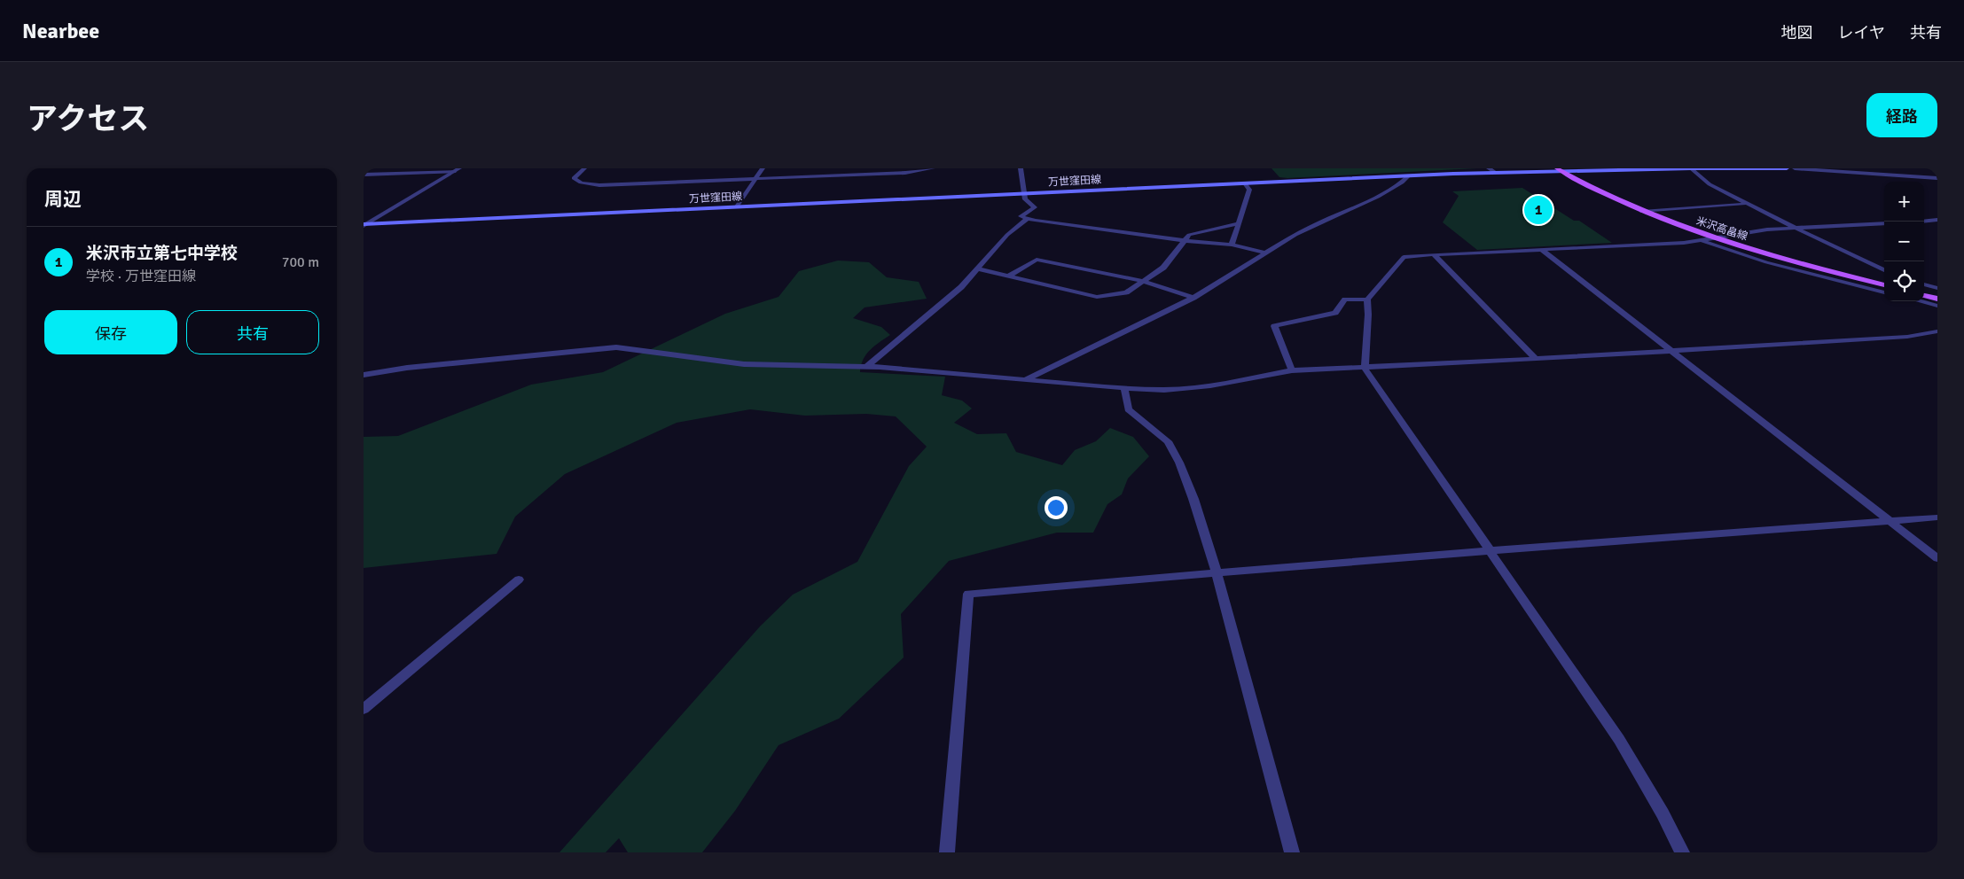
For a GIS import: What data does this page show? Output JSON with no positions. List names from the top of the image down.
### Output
{
  "streets": {
    "main road": ["万世窪田線", "米沢高畠線"]
  },
  "crossings": [
    ["万世窪田線", "米沢高畠線"]
  ],
  "page": {
    "header": "Nearbee",
    "nav": ["地図", "レイヤ", "共有"],
    "title": "アクセス",
    "buttons": [
      "経路",
      ["保存", "共有"]
    ],
    "heading": "周辺",
    "map_buttons": ["+", "−"],
    "pins": "1",
    "list": [
      {
        "mark": "1",
        "name": "米沢市立第七中学校",
        "note": "学校 · 万世窪田線",
        "value": "700 m"
      }
    ]
  }
}
